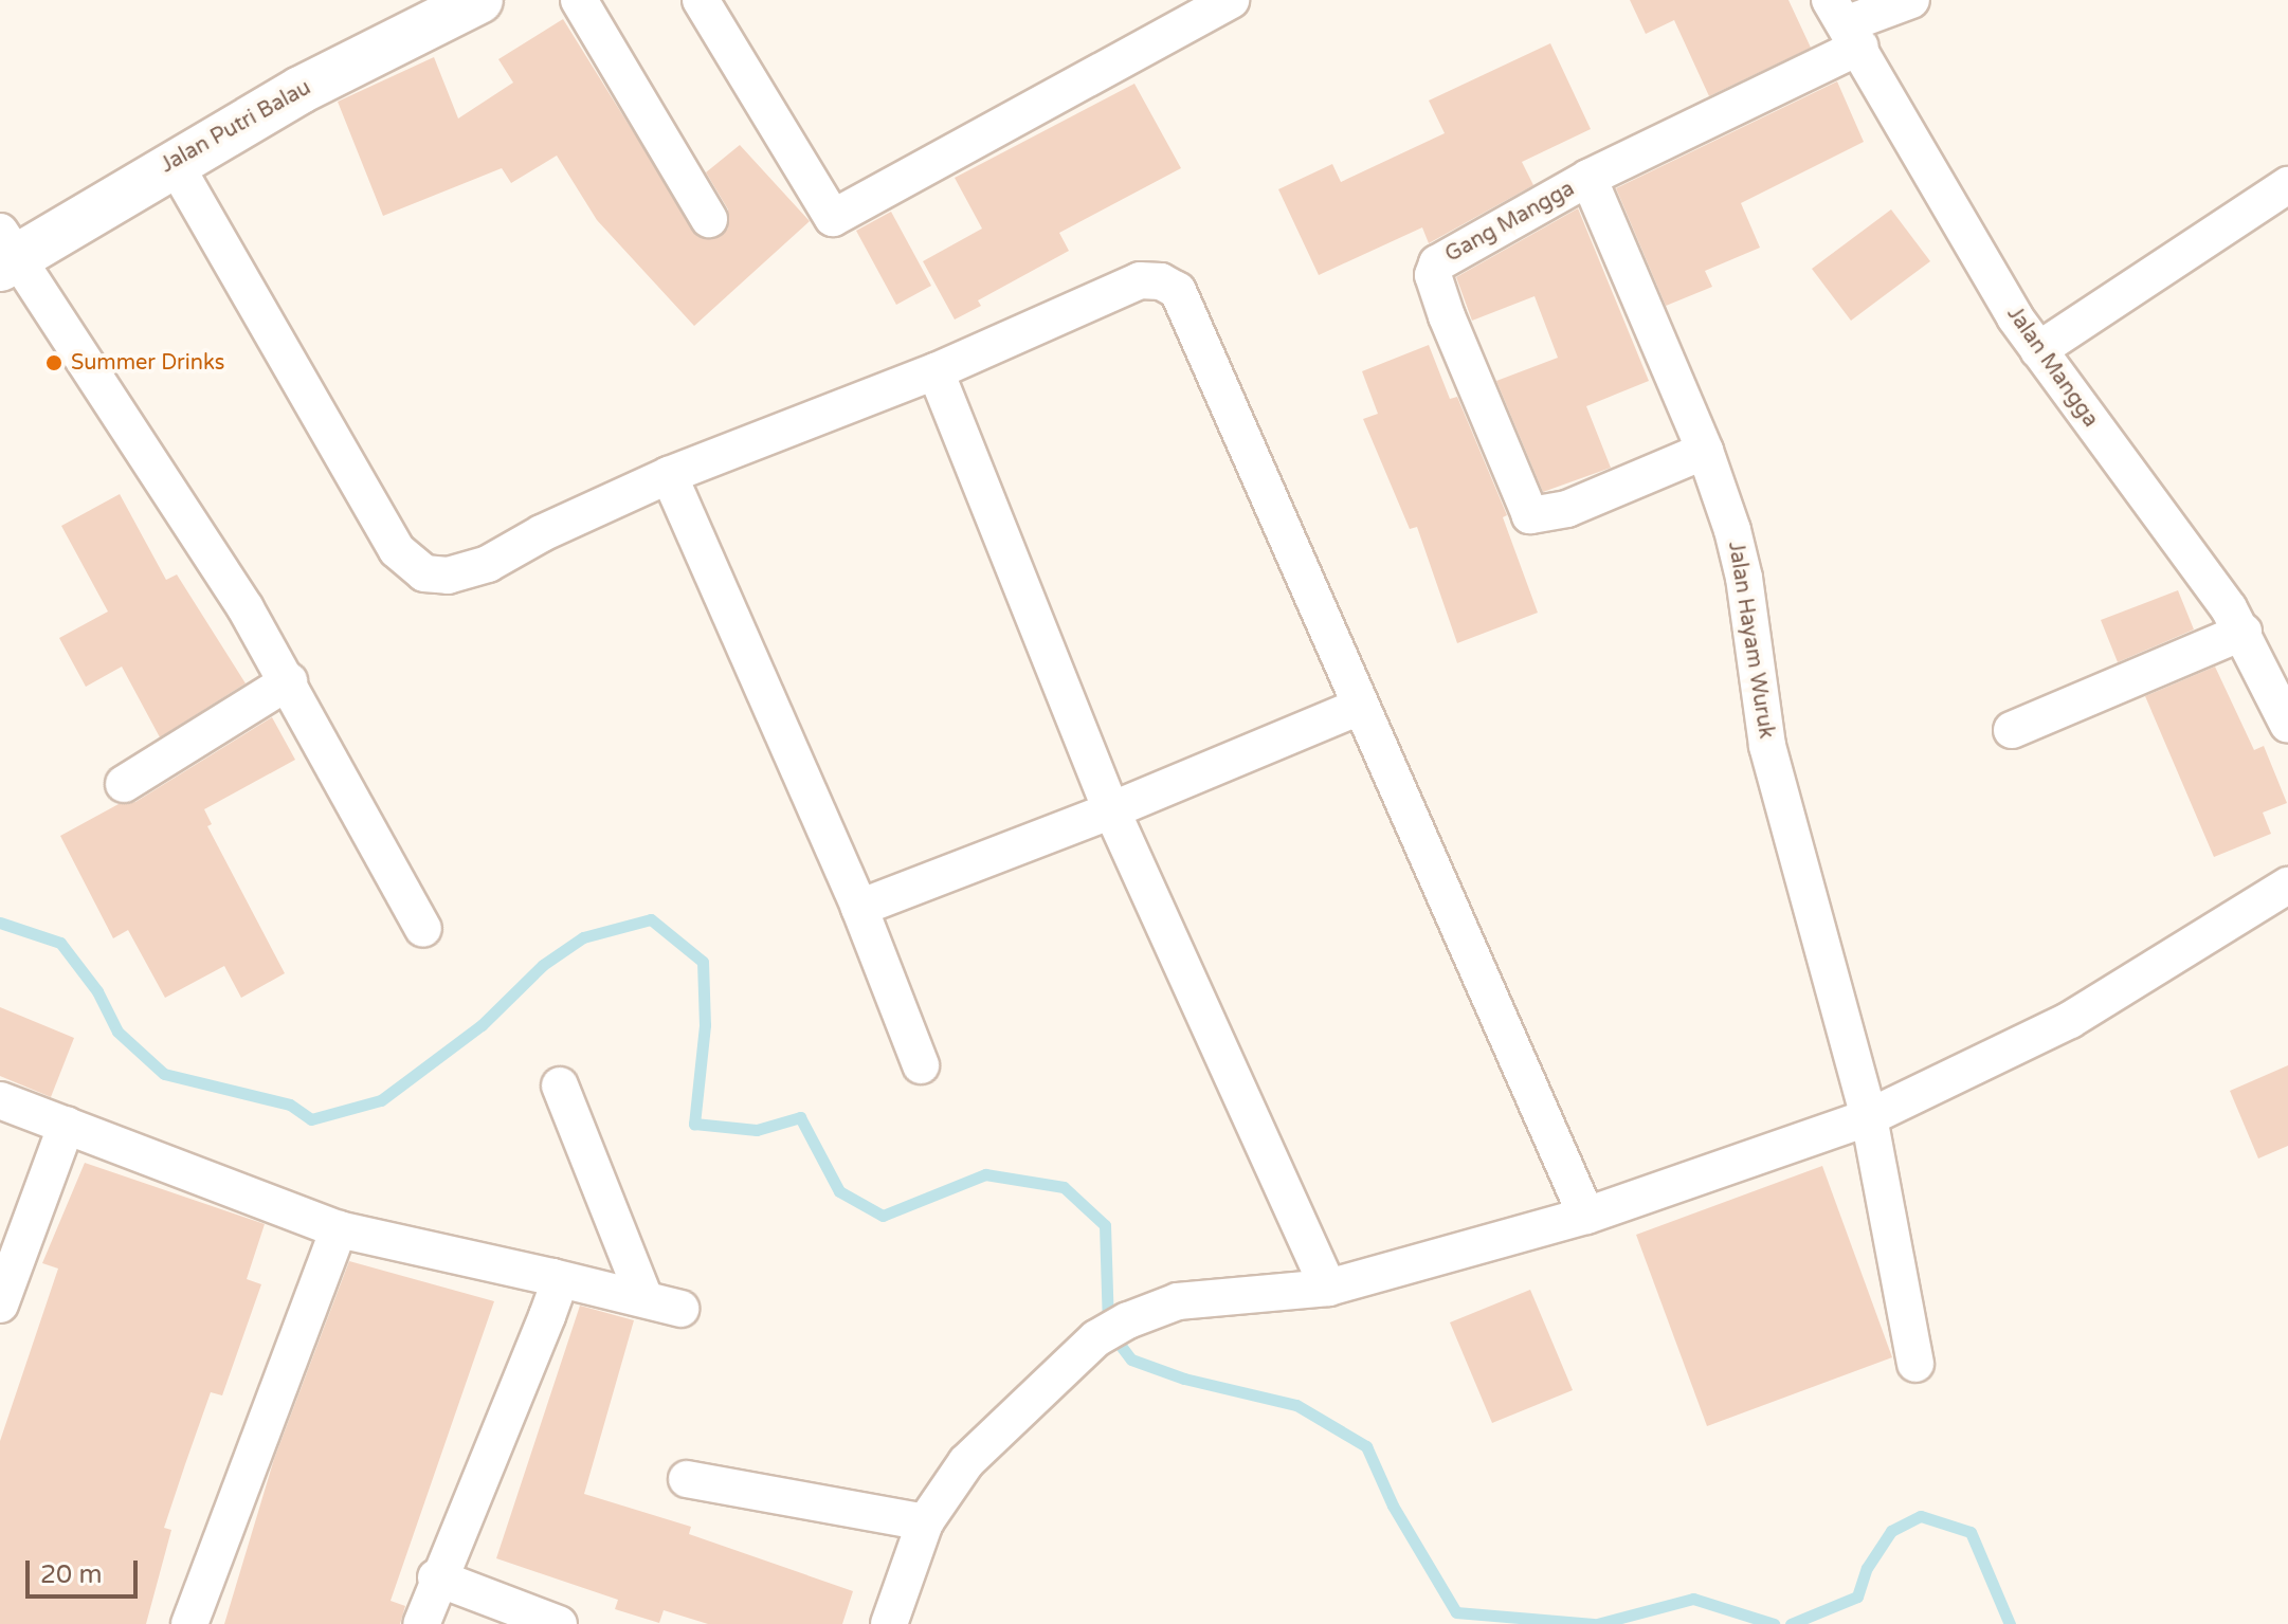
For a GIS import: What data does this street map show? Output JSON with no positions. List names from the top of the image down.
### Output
{
  "streets": {
    "main road": ["Jalan Putri Balau"],
    "street": ["Gang Mangga", "Jalan Mangga", "Jalan Hayam Wuruk"]
  },
  "crossings": [
    ["Gang Mangga", "Jalan Mangga"],
    ["Gang Mangga", "Jalan Hayam Wuruk"]
  ],
  "places": ["Summer Drinks"],
  "scale_bar": "20 m"
}
